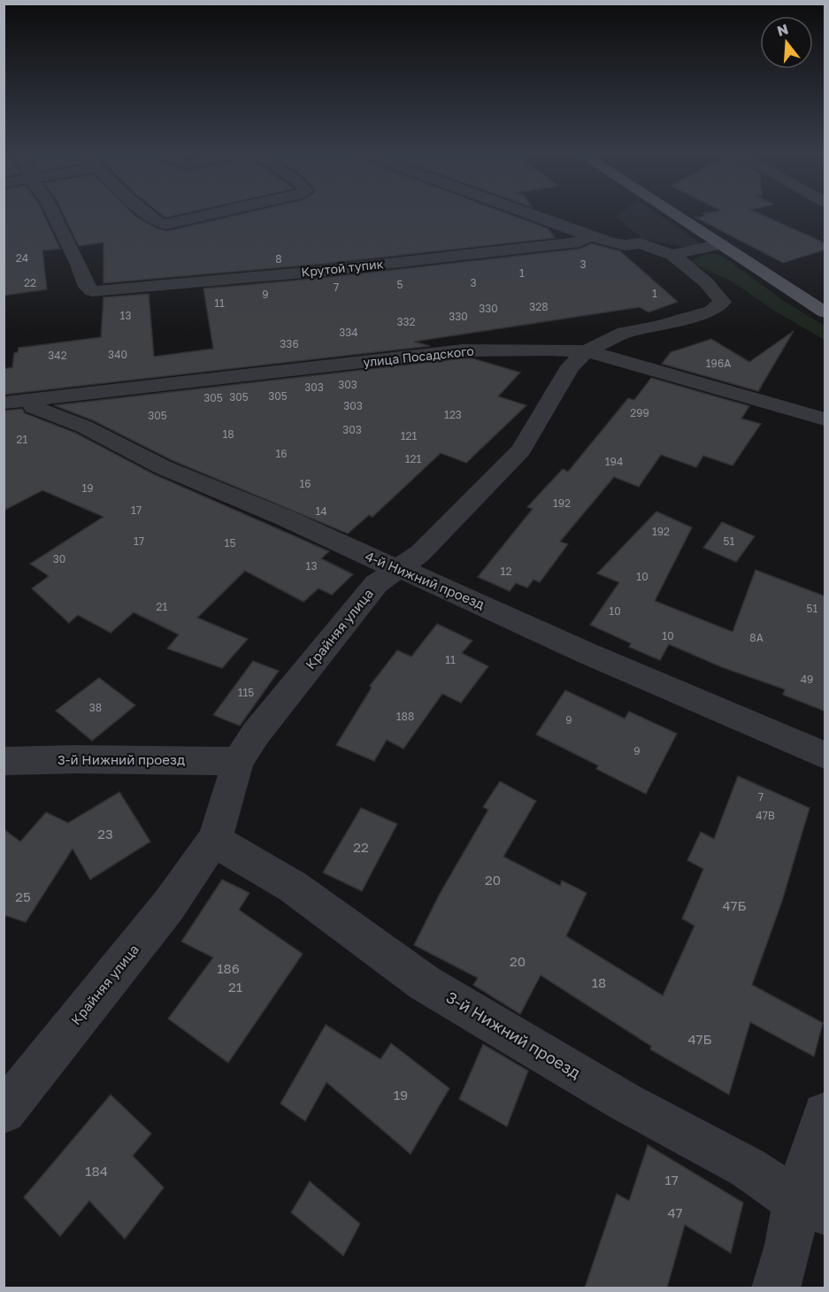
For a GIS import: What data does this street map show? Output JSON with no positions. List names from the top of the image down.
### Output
{
  "streets": {
    "street": [
      "Крутой тупик",
      "улица Посадского",
      "4-й Нижний проезд",
      "Крайняя улица",
      "3-й Нижний проезд"
    ]
  },
  "crossings": [
    ["улица Посадского", "4-й Нижний проезд"],
    ["улица Посадского", "Крайняя улица"],
    ["4-й Нижний проезд", "Крайняя улица"],
    ["Крайняя улица", "3-й Нижний проезд"]
  ],
  "house_numbers": [
    "24",
    "8",
    "3",
    "1",
    "22",
    "3",
    "5",
    "7",
    "1",
    "9",
    "11",
    "328",
    "330",
    "13",
    "330",
    "332",
    "334",
    "336",
    "340",
    "342",
    "196А",
    "303",
    "303",
    "305",
    "305",
    "305",
    "303",
    "299",
    "123",
    "305",
    "303",
    "18",
    "121",
    "21",
    "16",
    "121",
    "194",
    "16",
    "19",
    "192",
    "17",
    "14",
    "192",
    "17",
    "51",
    "15",
    "30",
    "13",
    "12",
    "10",
    "21",
    "51",
    "10",
    "10",
    "8А",
    "11",
    "49",
    "115",
    "38",
    "188",
    "9",
    "9",
    "7",
    "47В",
    "23",
    "22",
    "20",
    "25",
    "47Б",
    "20",
    "186",
    "18",
    "21",
    "47Б",
    "19",
    "184",
    "17",
    "47"
  ],
  "north": "top"
}
